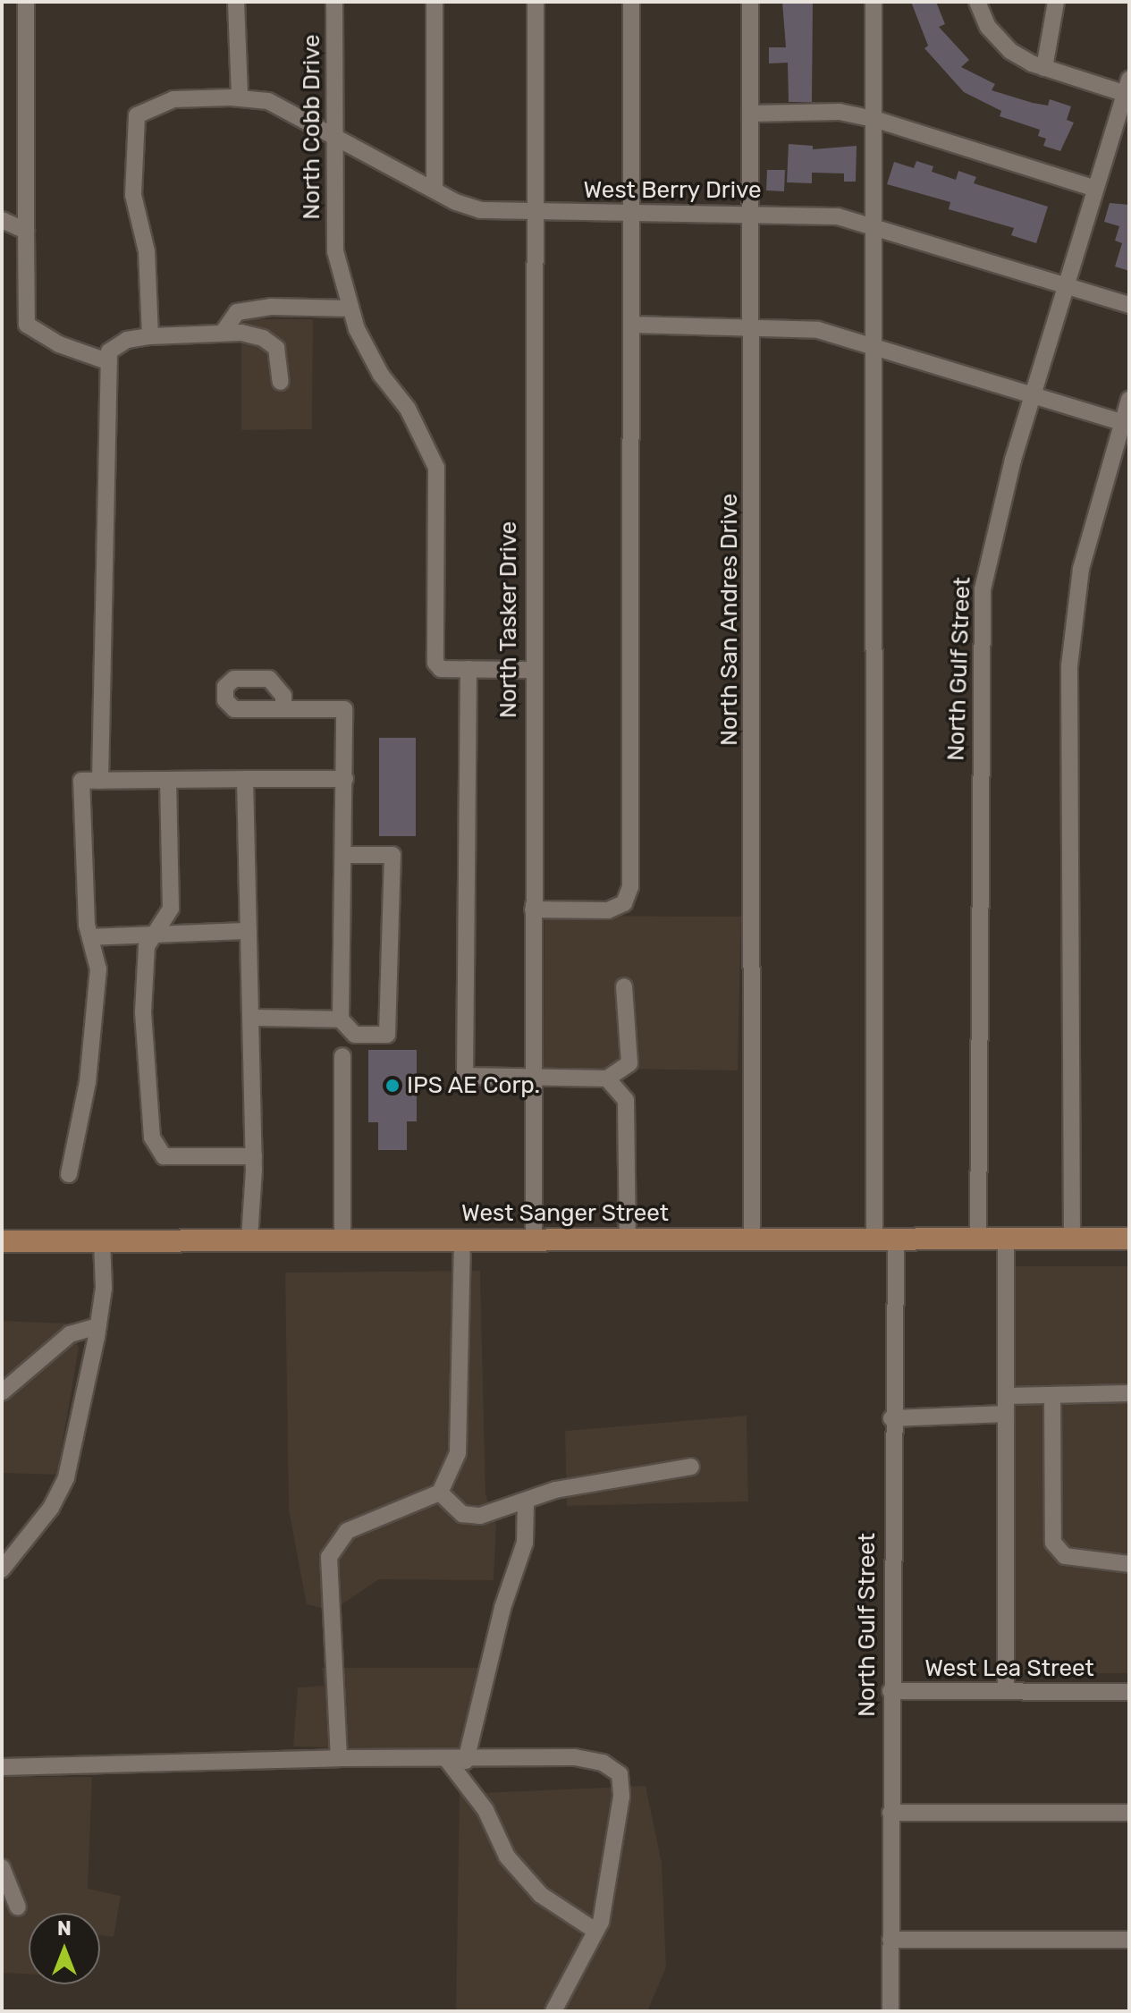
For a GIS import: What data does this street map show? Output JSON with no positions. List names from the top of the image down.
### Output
{
  "streets": {
    "main road": ["West Sanger Street"],
    "street": [
      "North Cobb Drive",
      "West Berry Drive",
      "North Tasker Drive",
      "North San Andres Drive",
      "North Gulf Street",
      "West Lea Street"
    ]
  },
  "crossings": [
    ["North Cobb Drive", "West Berry Drive"],
    ["West Berry Drive", "North Tasker Drive"],
    ["West Berry Drive", "North San Andres Drive"],
    ["West Berry Drive", "North Gulf Street"],
    ["North Tasker Drive", "West Sanger Street"],
    ["North San Andres Drive", "West Sanger Street"],
    ["North Gulf Street", "West Sanger Street"],
    ["North Gulf Street", "West Lea Street"]
  ],
  "places": ["IPS AE Corp."],
  "north": "top"
}
